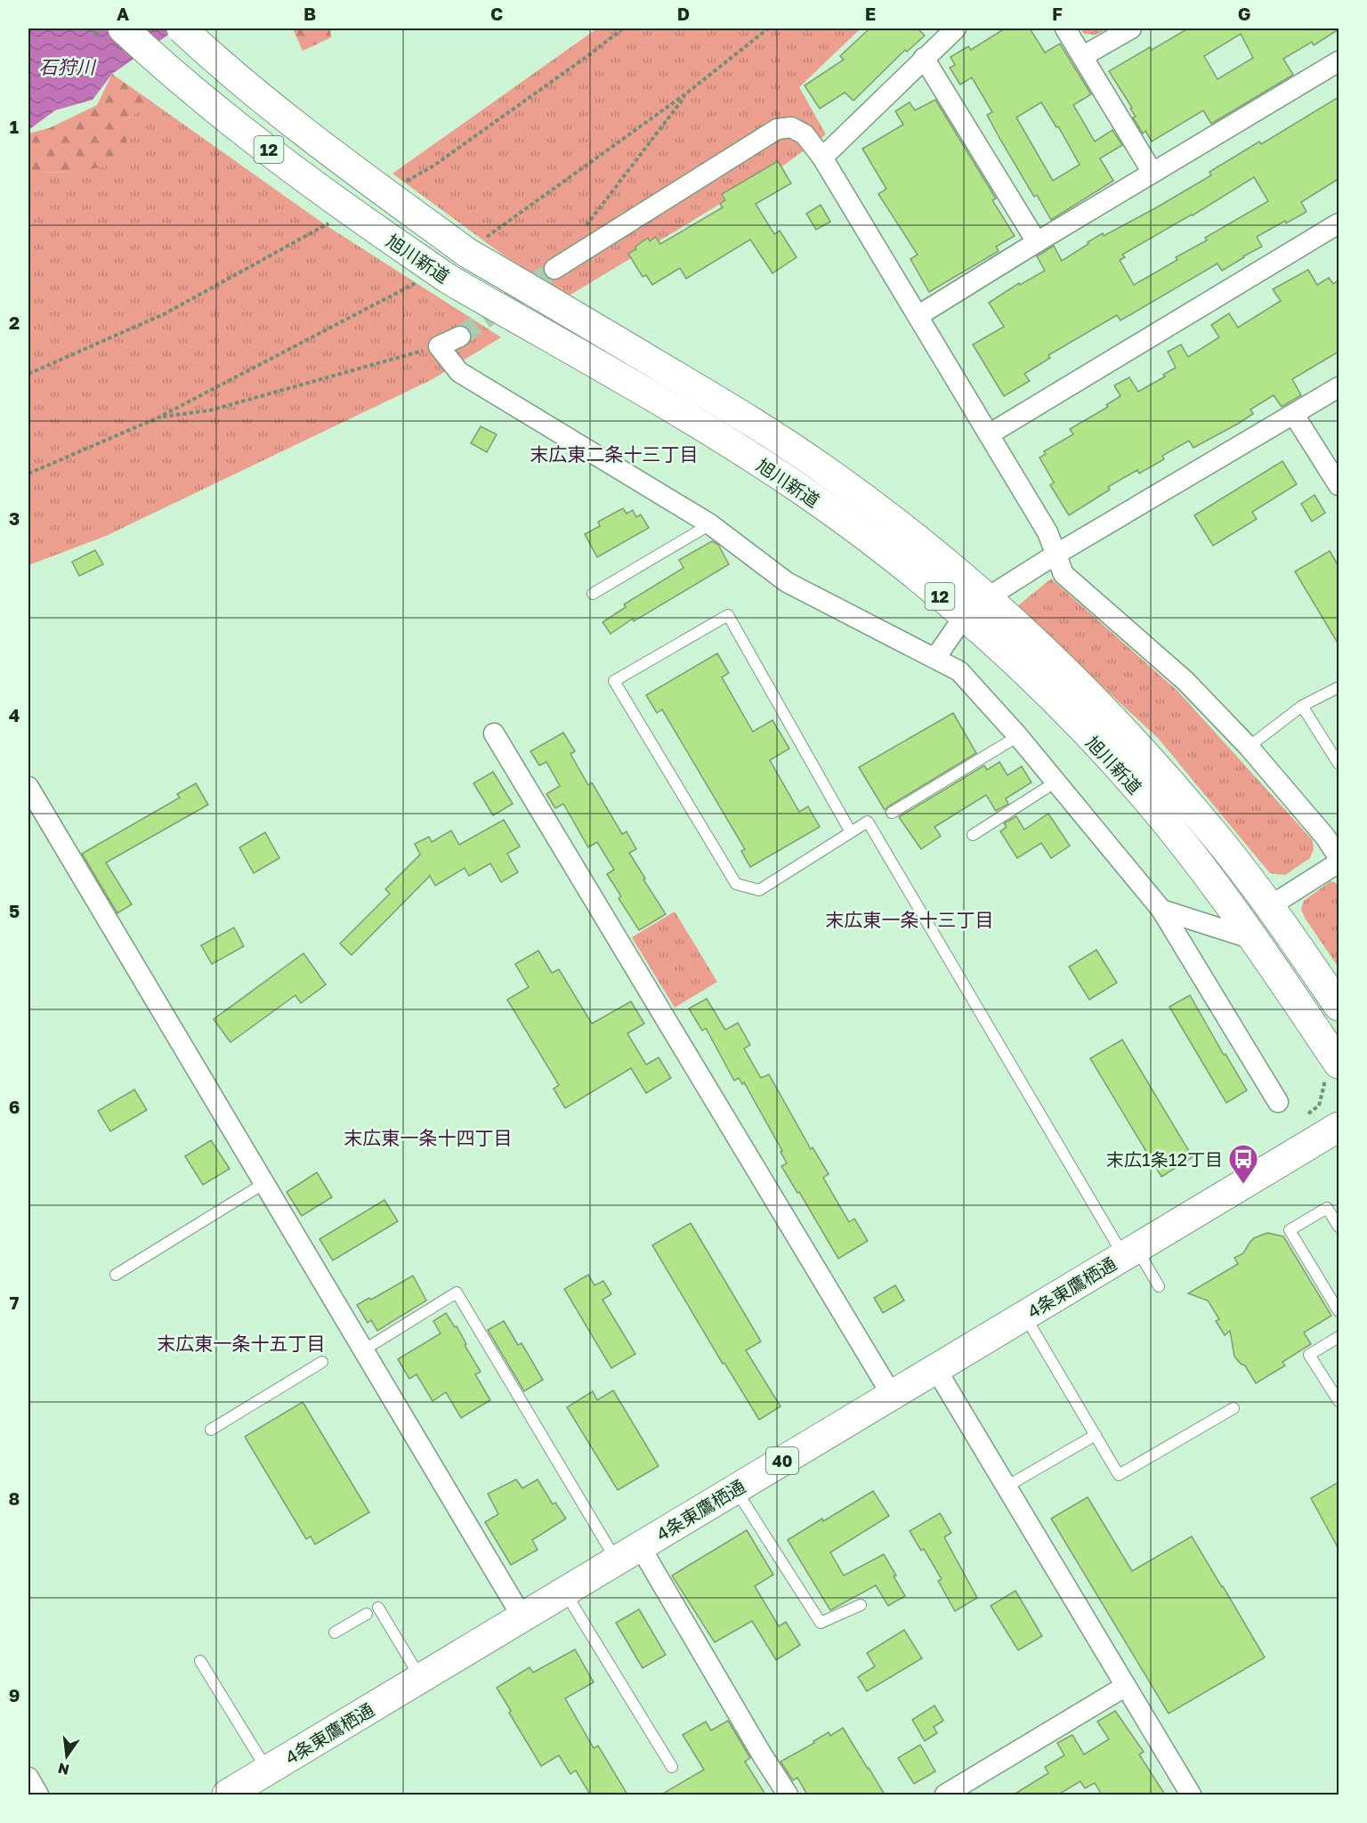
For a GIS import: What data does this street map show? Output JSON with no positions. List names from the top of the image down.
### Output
{
  "streets": {
    "highway": [
      "12",
      "旭川新道",
      "4条東鷹栖通",
      "40"
    ]
  },
  "districts": [
    "末広東二条十三丁目",
    "末広東一条十三丁目",
    "末広東一条十四丁目",
    "末広東一条十五丁目"
  ],
  "water": ["石狩川"],
  "places": {
    "bus stop": ["末広1条12丁目"]
  },
  "north": "bottom",
  "grid": {
    "columns": [
      "A",
      "B",
      "C",
      "D",
      "E",
      "F",
      "G"
    ],
    "rows": [
      "1",
      "2",
      "3",
      "4",
      "5",
      "6",
      "7",
      "8",
      "9"
    ]
  }
}
